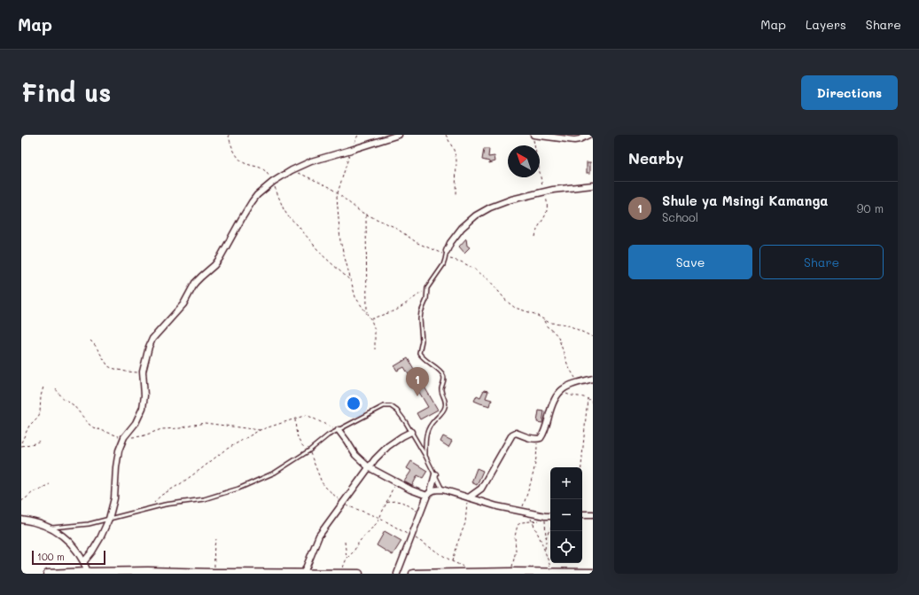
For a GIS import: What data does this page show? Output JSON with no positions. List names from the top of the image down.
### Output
{
  "scale_bar": "100 m",
  "north": "top left",
  "page": {
    "header": "Map",
    "nav": ["Map", "Layers", "Share"],
    "buttons": [
      "Directions",
      ["Save", "Share"]
    ],
    "title": "Find us",
    "heading": "Nearby",
    "list": [
      {
        "mark": "1",
        "name": "Shule ya Msingi Kamanga",
        "note": "School",
        "value": "90 m"
      }
    ],
    "pins": "1",
    "map_buttons": ["+", "−"],
    "scale": "100 m"
  }
}
